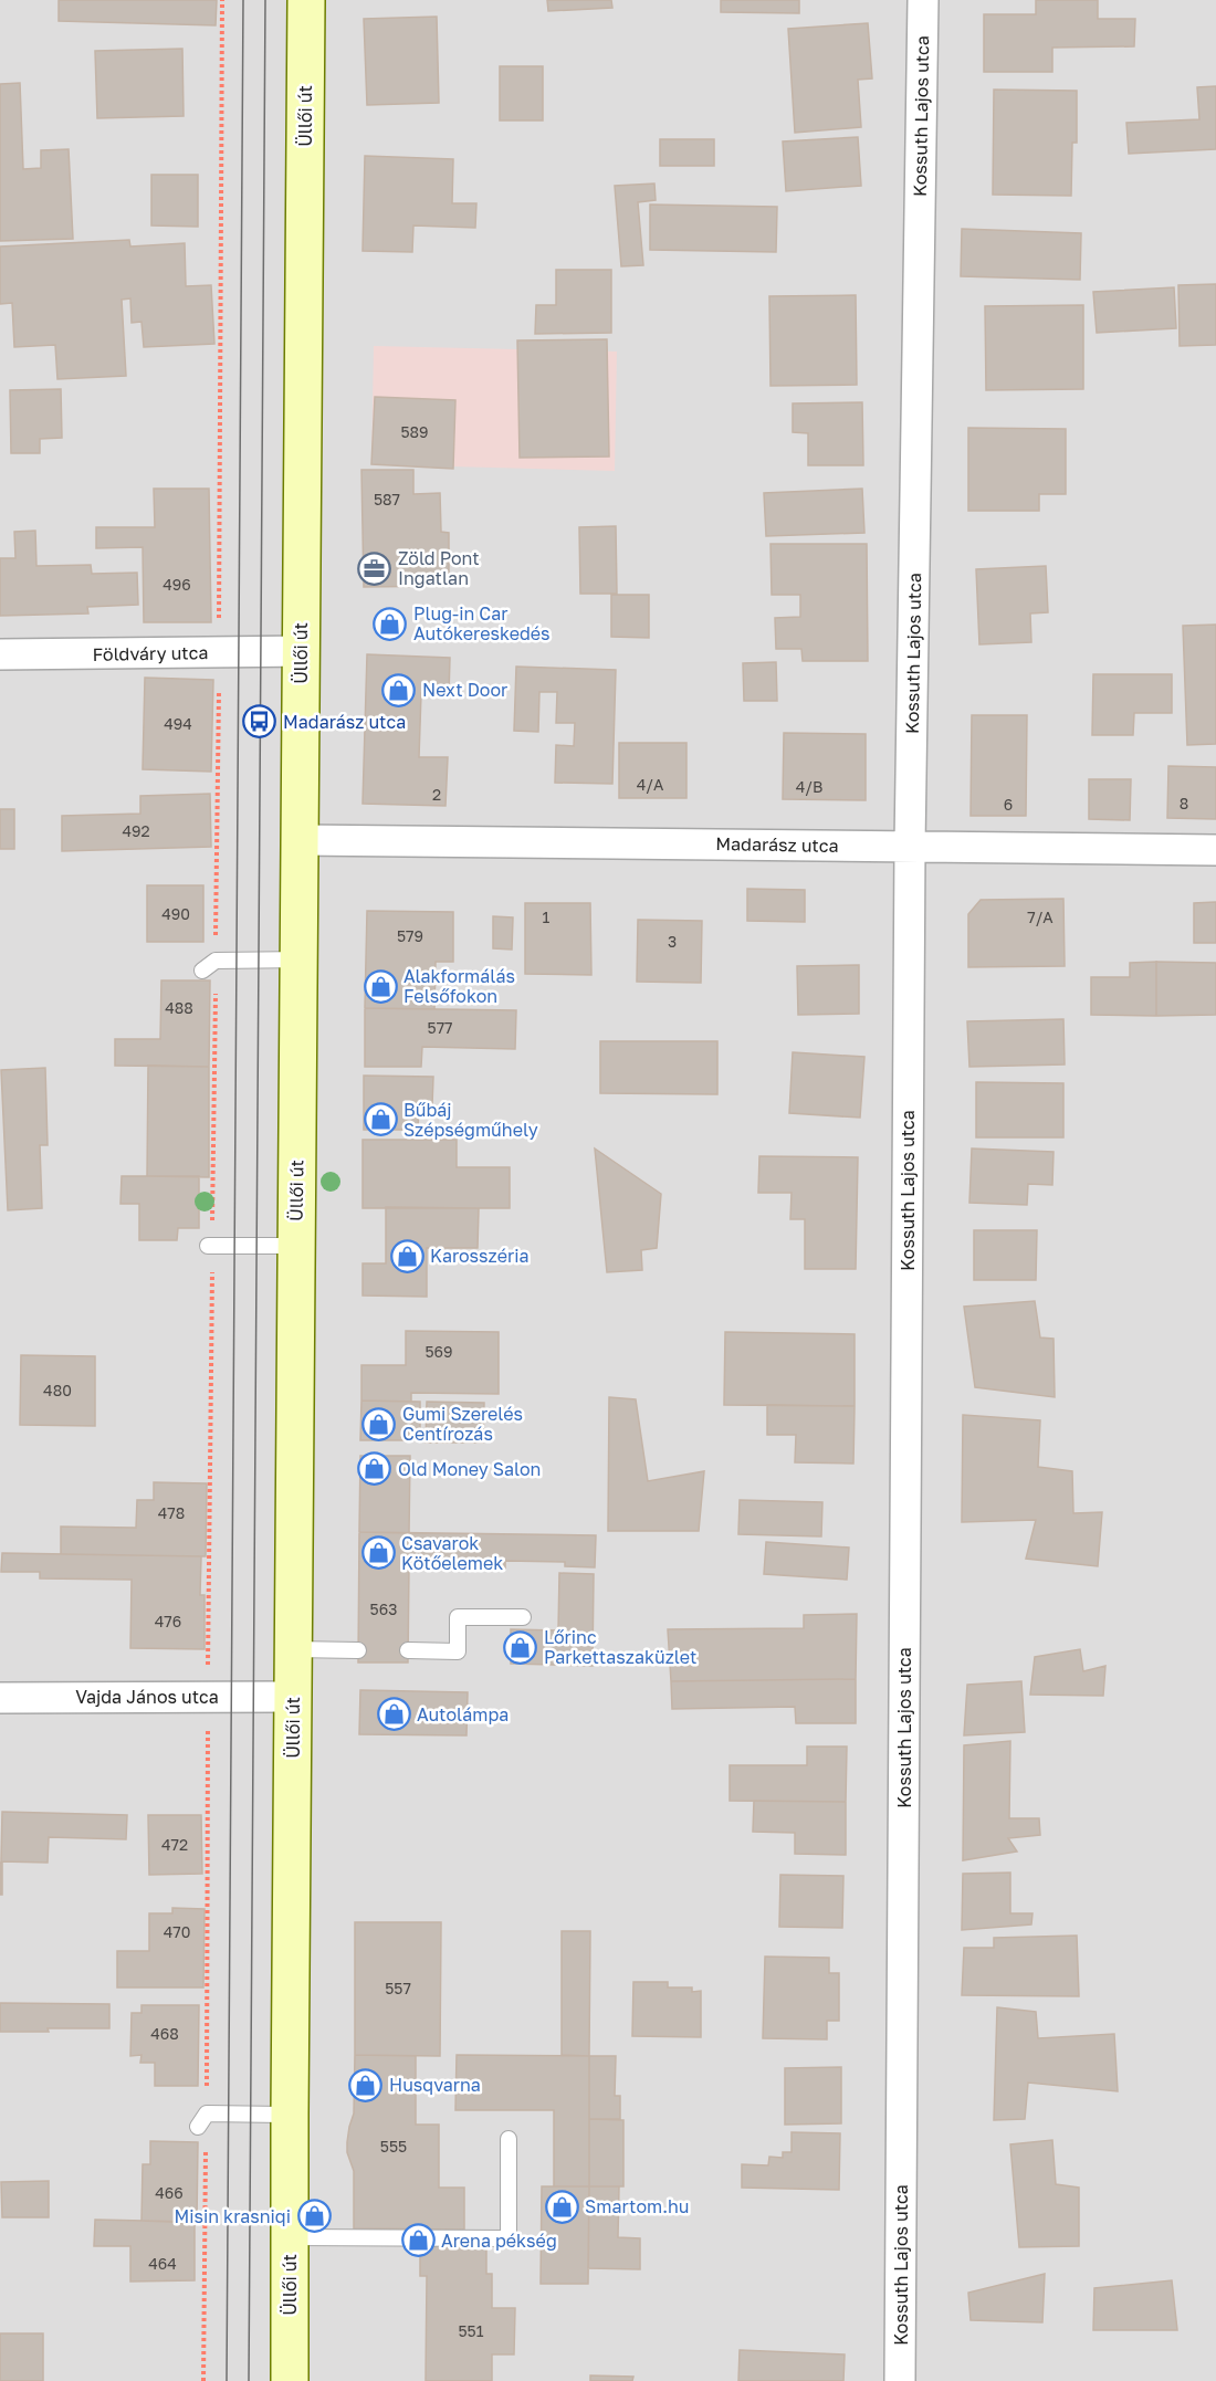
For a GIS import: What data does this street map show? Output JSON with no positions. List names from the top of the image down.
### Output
{
  "streets": {
    "main road": ["Üllői út"],
    "street": [
      "Kossuth Lajos utca",
      "Földváry utca",
      "Madarász utca",
      "Vajda János utca"
    ]
  },
  "crossings": [
    ["Üllői út", "Földváry utca"],
    ["Üllői út", "Madarász utca"],
    ["Üllői út", "Vajda János utca"],
    ["Kossuth Lajos utca", "Madarász utca"]
  ],
  "places": {
    "office": ["Zöld Pont Ingatlan"],
    "shop": [
      "Plug-in Car Autókereskedés",
      "Next Door",
      "Alakformálás Felsőfokon",
      "Bűbáj Szépségműhely",
      "Karosszéria",
      "Gumi Szerelés Centírozás",
      "Old Money Salon",
      "Csavarok Kötőelemek",
      "Lőrinc Parkettaszaküzlet",
      "Autolámpa",
      "Husqvarna",
      "Smartom.hu",
      "Misin krasniqi",
      "Arena pékség"
    ],
    "bus stop": ["Madarász utca"]
  },
  "house_numbers": [
    "589",
    "587",
    "496",
    "494",
    "4/A",
    "4/B",
    "2",
    "8",
    "6",
    "492",
    "490",
    "1",
    "7/A",
    "579",
    "3",
    "488",
    "577",
    "569",
    "480",
    "478",
    "563",
    "476",
    "472",
    "470",
    "557",
    "468",
    "555",
    "466",
    "464",
    "551"
  ]
}
